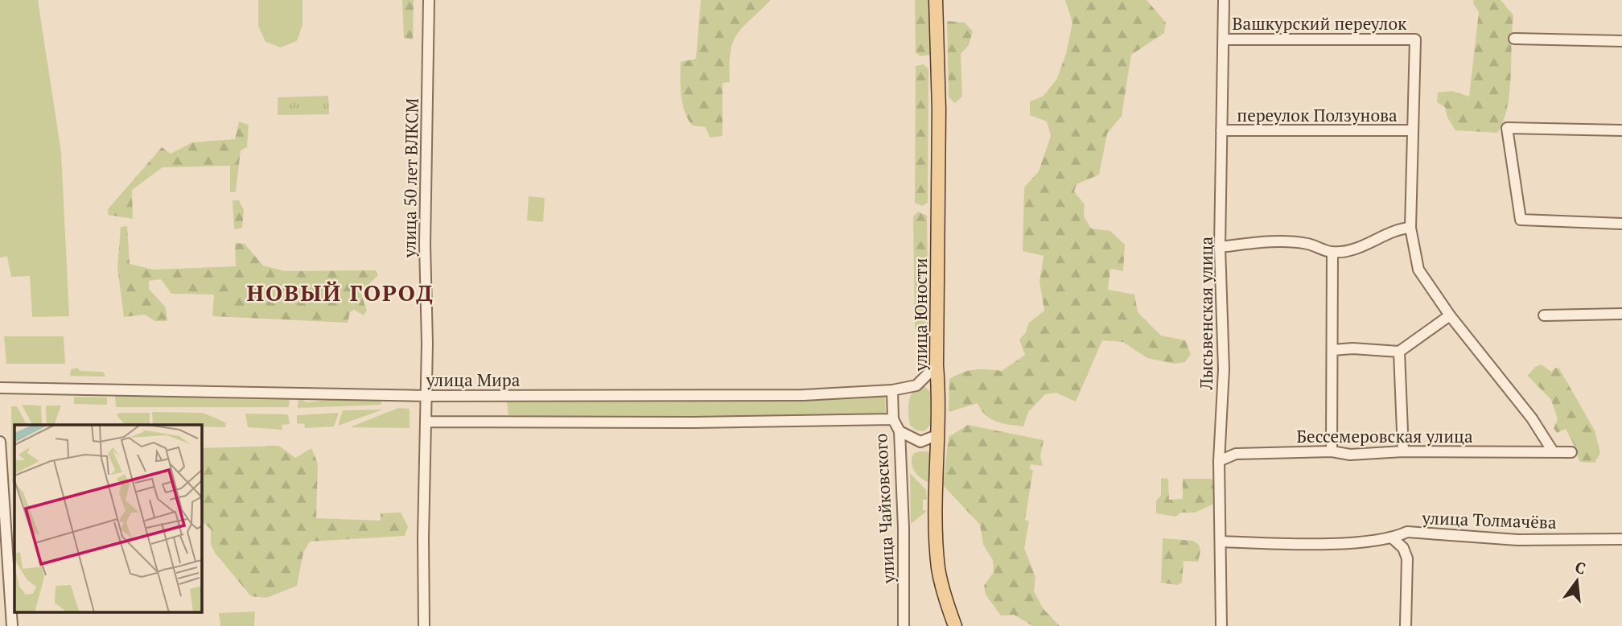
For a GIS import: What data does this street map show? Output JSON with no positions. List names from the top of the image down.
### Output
{
  "streets": {
    "main road": ["улица Юности"],
    "street": [
      "Вашкурский переулок",
      "переулок Ползунова",
      "улица 50 лет ВЛКСМ",
      "Лысьвенская улица",
      "улица Мира",
      "Бессемеровская улица",
      "улица Чайковского",
      "улица Толмачёва"
    ]
  },
  "crossings": [
    ["Вашкурский переулок", "переулок Ползунова"],
    ["Вашкурский переулок", "Лысьвенская улица"],
    ["переулок Ползунова", "Лысьвенская улица"],
    ["улица 50 лет ВЛКСМ", "улица Мира"],
    ["Лысьвенская улица", "Бессемеровская улица"],
    ["Лысьвенская улица", "улица Толмачёва"],
    ["улица Юности", "улица Мира"],
    ["улица Мира", "улица Чайковского"]
  ],
  "districts": ["НОВЫЙ ГОРОД"],
  "north": "top"
}
